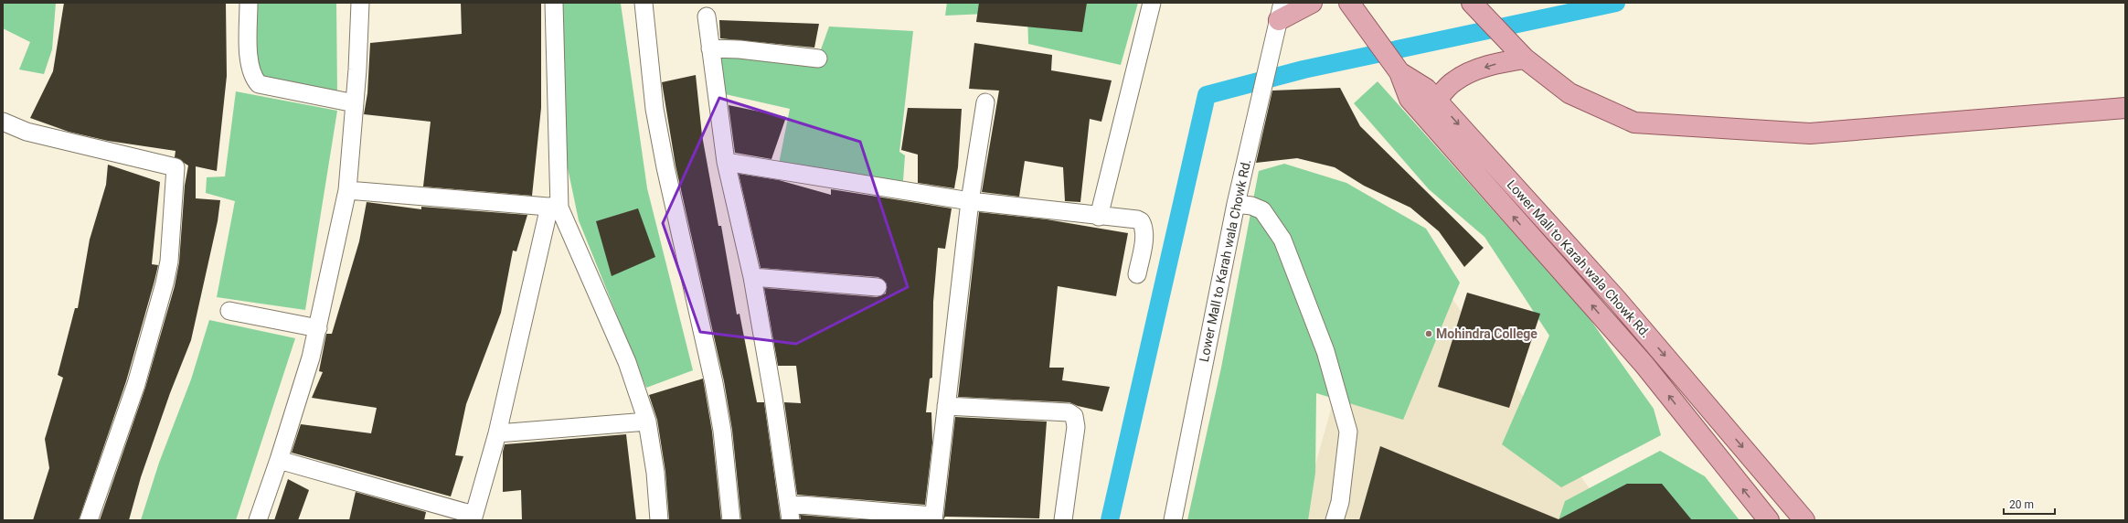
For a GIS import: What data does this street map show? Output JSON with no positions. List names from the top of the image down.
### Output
{
  "streets": {
    "main road": ["Lower Mall to Karah wala Chowk Rd."]
  },
  "one_way": ["Lower Mall to Karah wala Chowk Rd."],
  "places": ["Mohindra College"],
  "scale_bar": "20 m"
}
